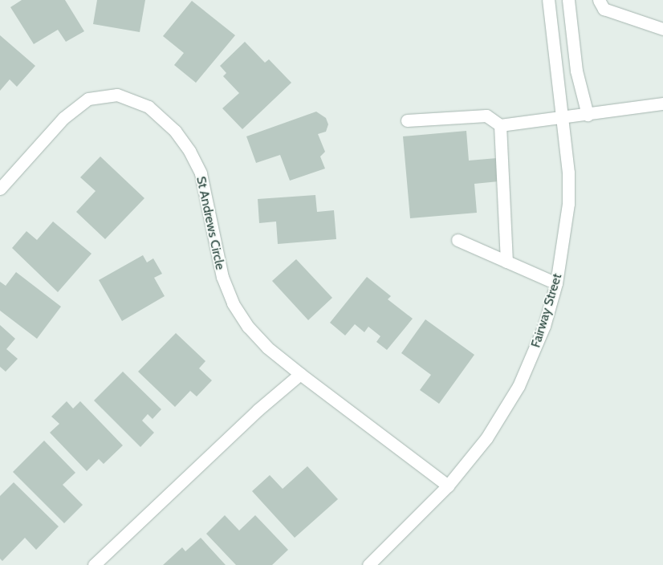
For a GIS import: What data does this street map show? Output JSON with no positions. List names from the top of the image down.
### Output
{
  "streets": {
    "street": ["St Andrews Circle", "Fairway Street"]
  },
  "crossings": [
    ["St Andrews Circle", "Fairway Street"]
  ]
}
